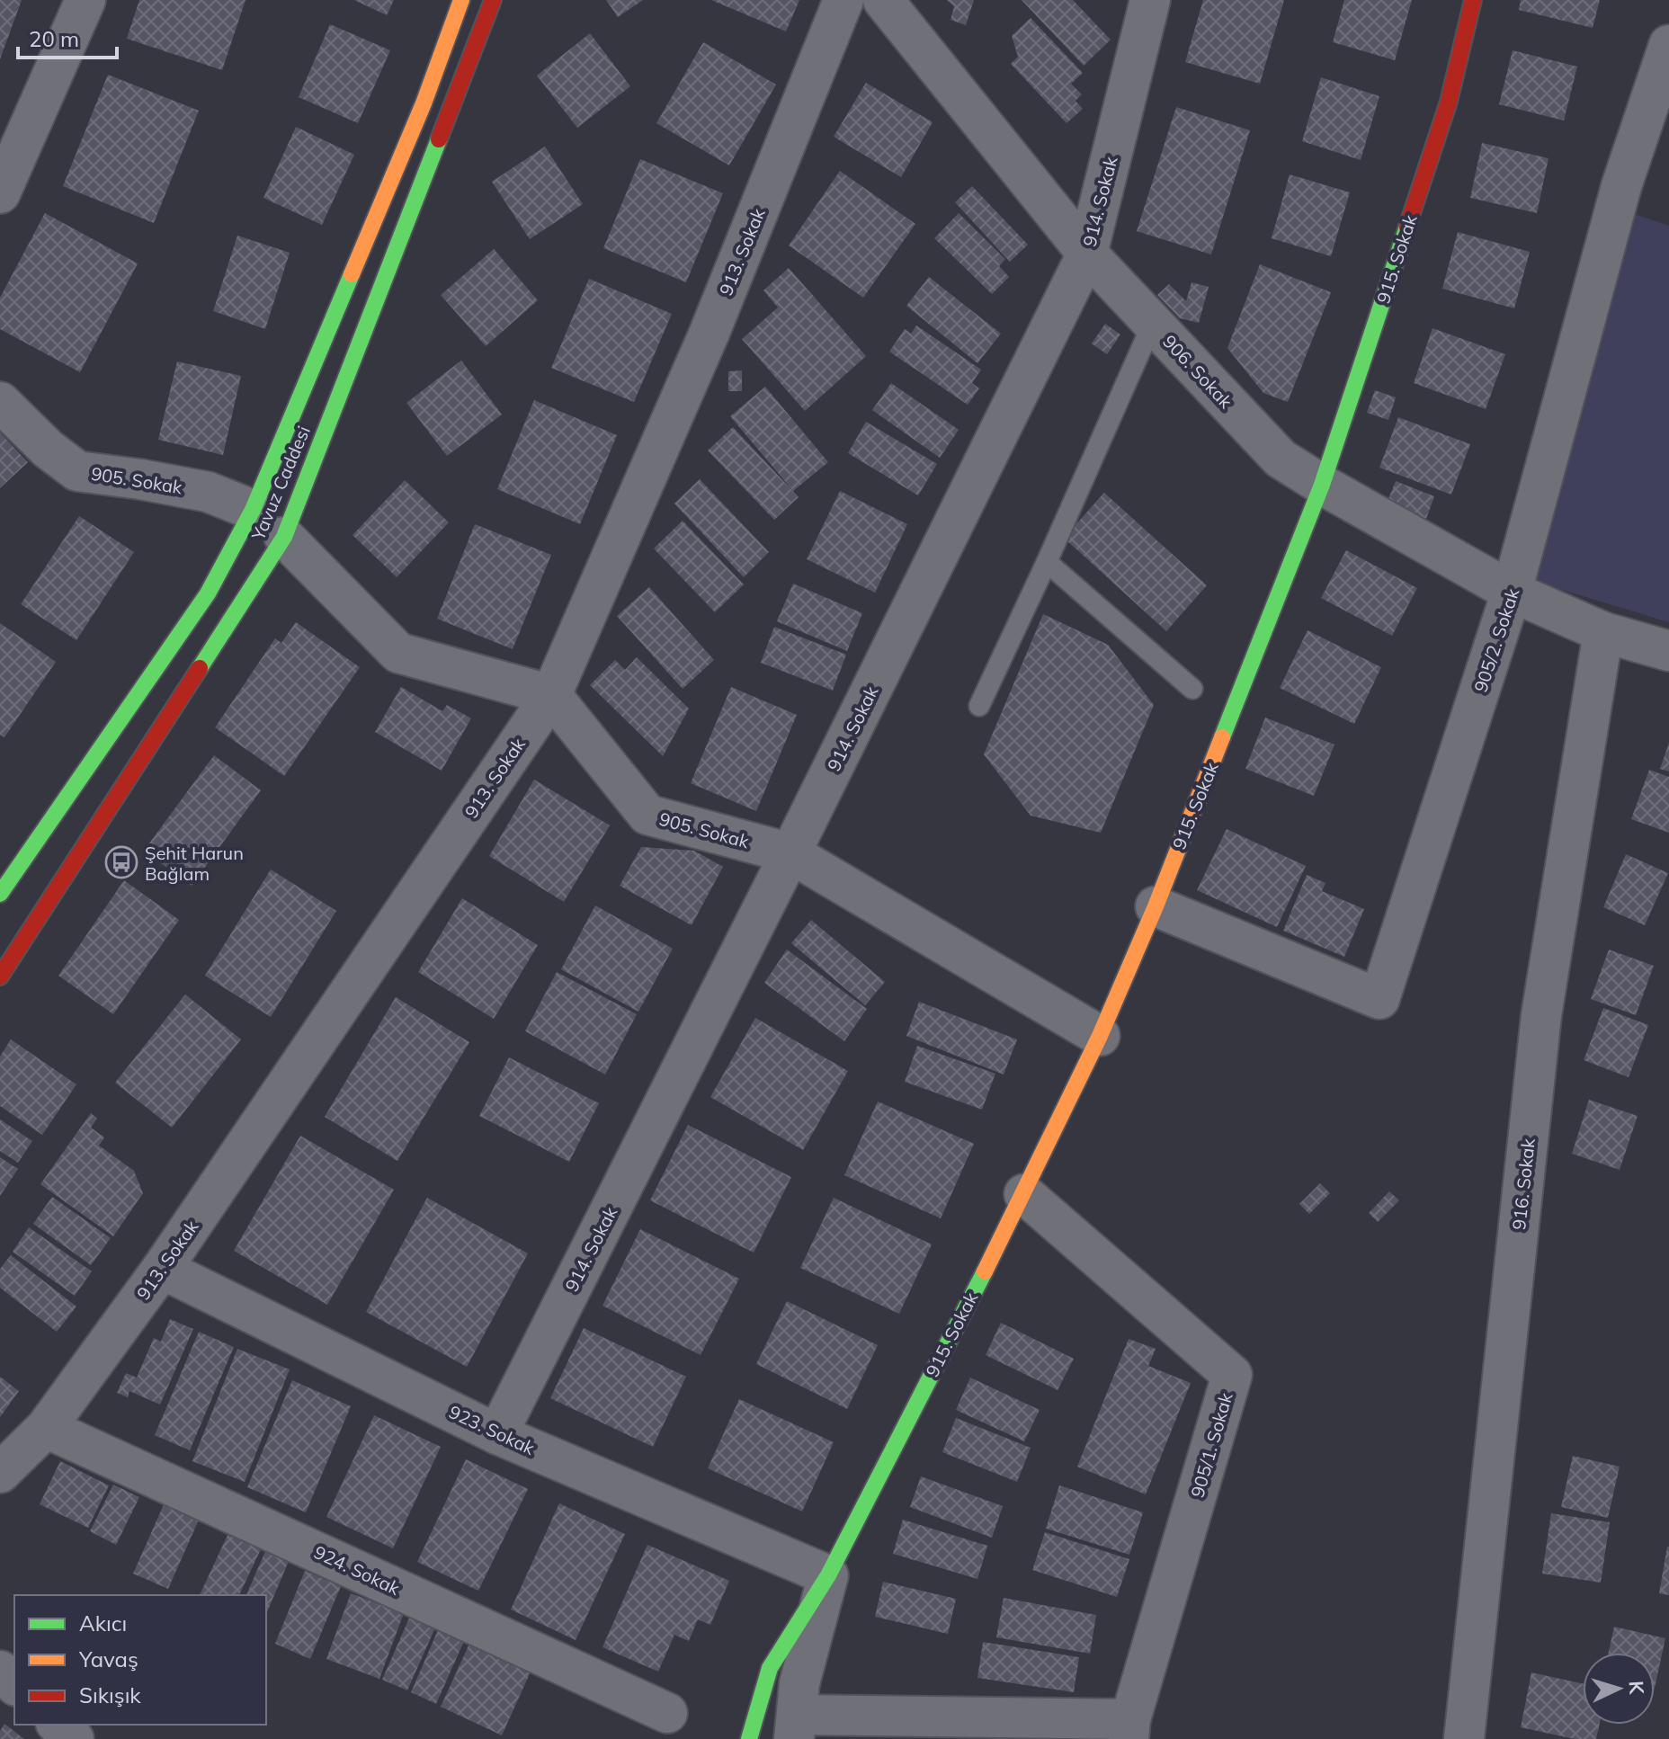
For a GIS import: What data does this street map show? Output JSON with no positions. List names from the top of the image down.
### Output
{
  "streets": {
    "main road": ["915. Sokak", "Yavuz Caddesi"],
    "street": [
      "914. Sokak",
      "913. Sokak",
      "906. Sokak",
      "905. Sokak",
      "905/2. Sokak",
      "916. Sokak",
      "923. Sokak",
      "905/1. Sokak",
      "924. Sokak"
    ]
  },
  "crossings": [
    ["914. Sokak", "906. Sokak"],
    ["914. Sokak", "905. Sokak"],
    ["914. Sokak", "923. Sokak"],
    ["913. Sokak", "905. Sokak"],
    ["913. Sokak", "923. Sokak"],
    ["913. Sokak", "924. Sokak"],
    ["915. Sokak", "906. Sokak"],
    ["915. Sokak", "905. Sokak"],
    ["915. Sokak", "905/2. Sokak"],
    ["915. Sokak", "923. Sokak"],
    ["915. Sokak", "905/1. Sokak"],
    ["906. Sokak", "905/2. Sokak"],
    ["906. Sokak", "916. Sokak"],
    ["905. Sokak", "Yavuz Caddesi"]
  ],
  "places": {
    "bus stop": ["Şehit Harun Bağlam"]
  },
  "legend": ["Akıcı", "Yavaş", "Sıkışık"],
  "scale_bar": "20 m",
  "north": "right"
}
